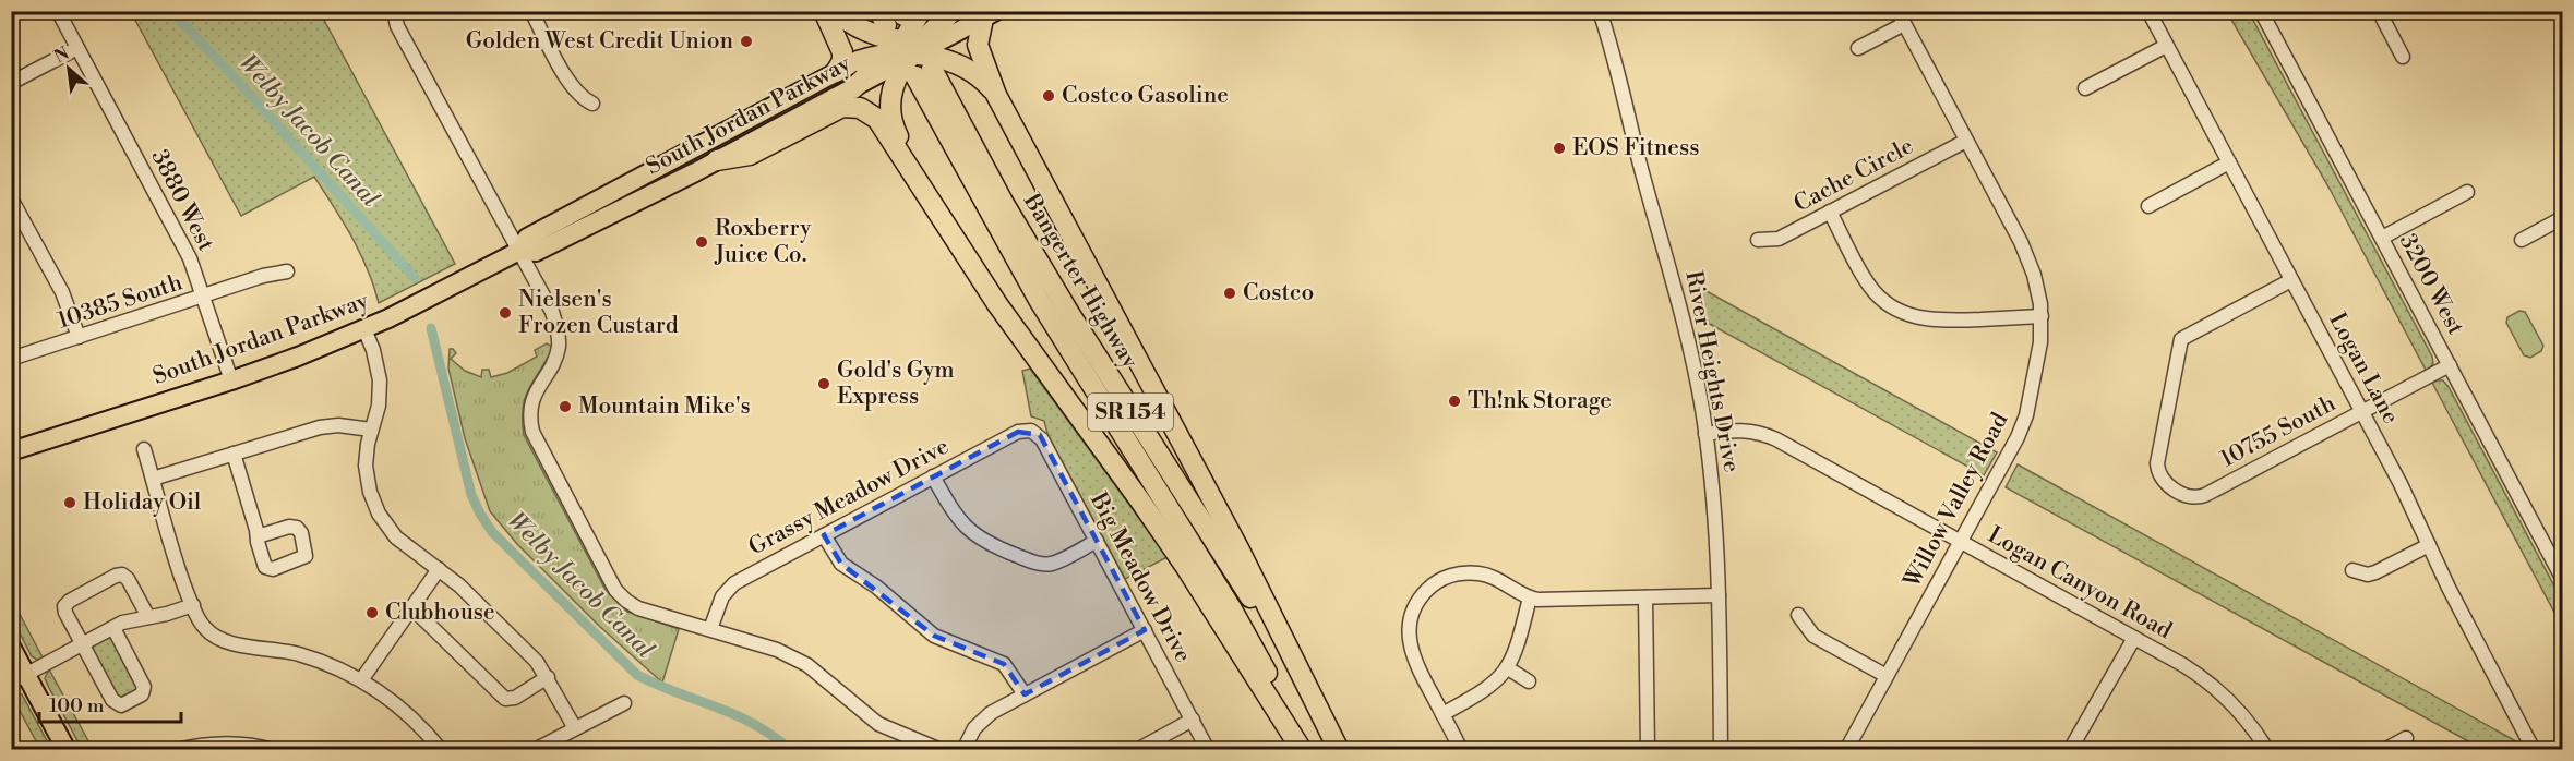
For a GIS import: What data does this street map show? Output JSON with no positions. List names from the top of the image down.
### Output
{
  "streets": {
    "highway": ["Bangerter Highway", "SR 154"],
    "main road": ["South Jordan Parkway"],
    "street": [
      "Cache Circle",
      "3880 West",
      "3200 West",
      "10385 South",
      "Logan Lane",
      "River Heights Drive",
      "10755 South",
      "Grassy Meadow Drive",
      "Willow Valley Road",
      "Big Meadow Drive",
      "Logan Canyon Road"
    ]
  },
  "crossings": [
    ["South Jordan Parkway", "3880 West"],
    ["Cache Circle", "Willow Valley Road"],
    ["3880 West", "10385 South"],
    ["3200 West", "10755 South"],
    ["Logan Lane", "10755 South"],
    ["River Heights Drive", "Logan Canyon Road"],
    ["Grassy Meadow Drive", "Big Meadow Drive"],
    ["Willow Valley Road", "Logan Canyon Road"]
  ],
  "water": ["Welby Jacob Canal"],
  "places": [
    "Golden West Credit Union",
    "Costco Gasoline",
    "EOS Fitness",
    "Roxberry Juice Co.",
    "Costco",
    "Nielsen's Frozen Custard",
    "Gold's Gym Express",
    "Th!nk Storage",
    "Mountain Mike's",
    "Holiday Oil",
    "Clubhouse"
  ],
  "scale_bar": "100 m",
  "north": "top left"
}
